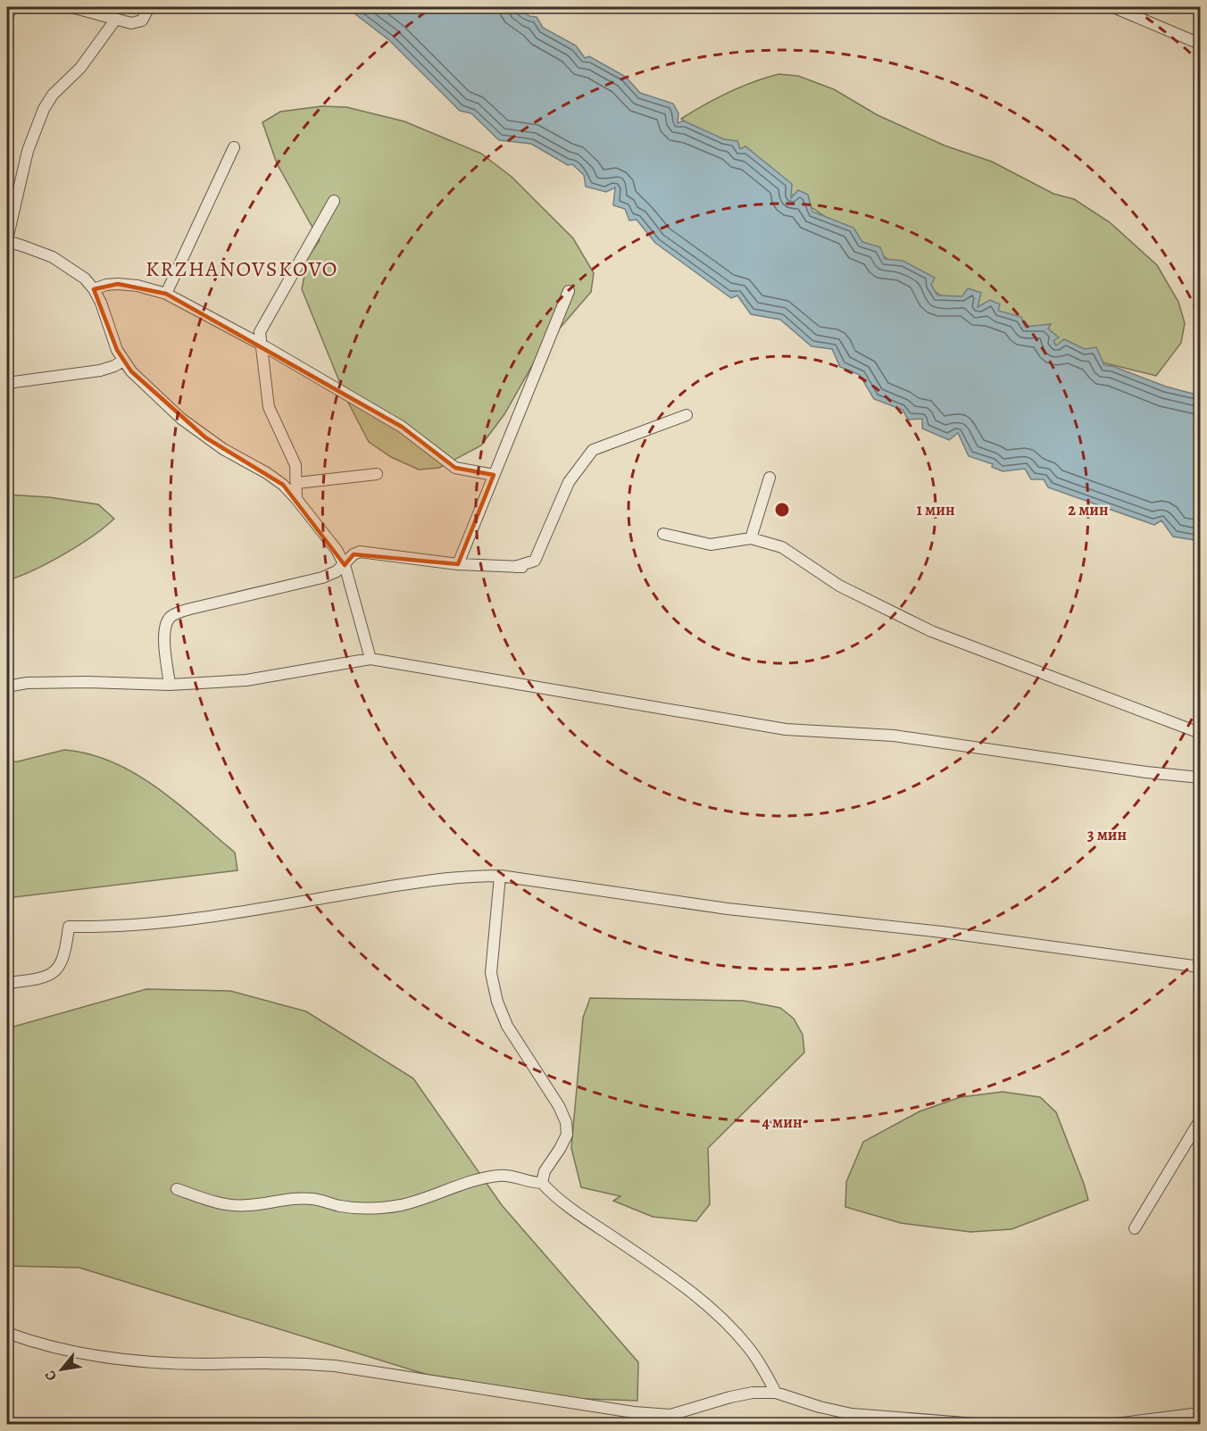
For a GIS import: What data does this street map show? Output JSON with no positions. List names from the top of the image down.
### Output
{
  "districts": ["KRZHANOVSKOVO"],
  "north": "bottom left",
  "rings": [
    "1 мин",
    "2 мин",
    "3 мин",
    "4 мин"
  ]
}
